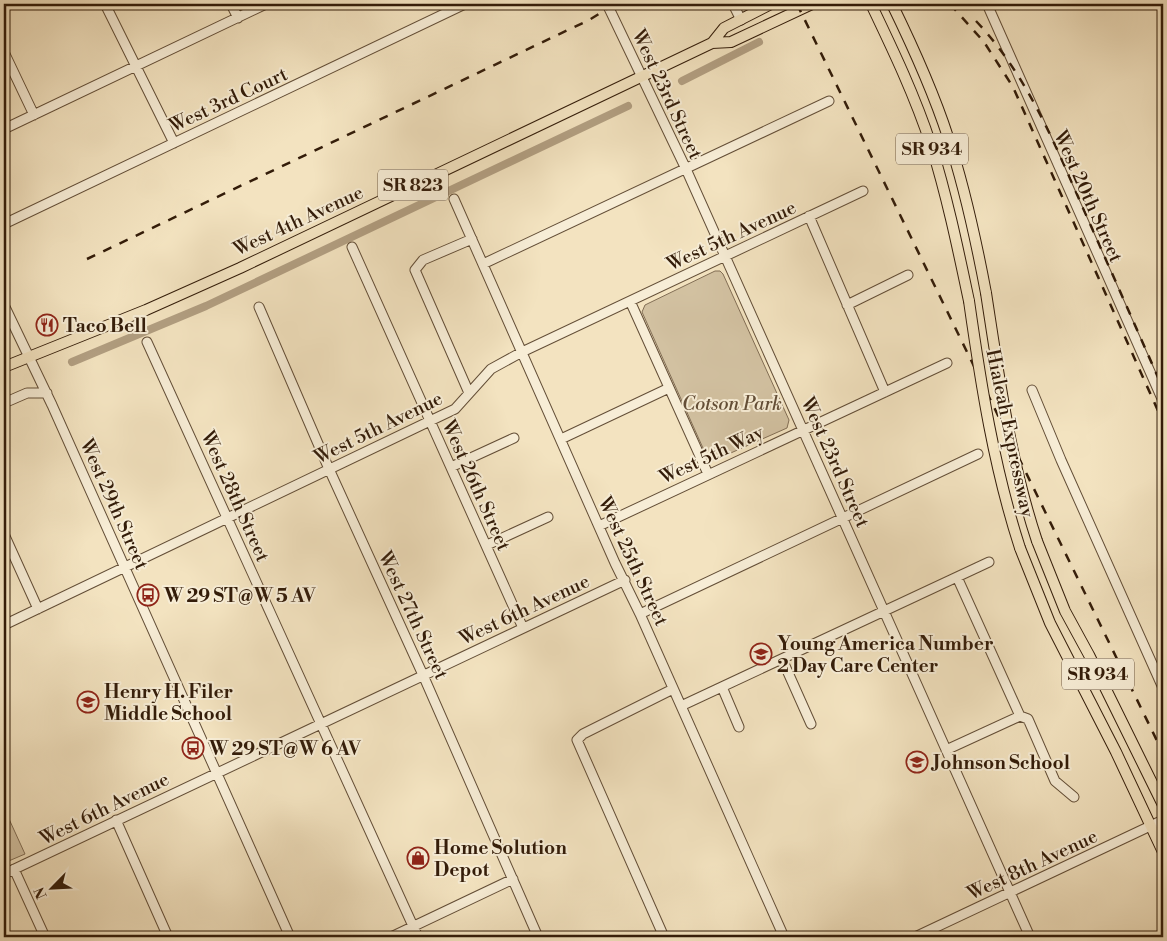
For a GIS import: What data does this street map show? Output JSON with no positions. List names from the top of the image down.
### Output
{
  "streets": {
    "main road": [
      "SR 934",
      "SR 823",
      "West 4th Avenue",
      "Hialeah Expressway"
    ],
    "street": [
      "West 23rd Street",
      "West 3rd Court",
      "West 20th Street",
      "West 5th Avenue",
      "West 5th Way",
      "West 26th Street",
      "West 28th Street",
      "West 29th Street",
      "West 25th Street",
      "West 6th Avenue",
      "West 27th Street",
      "West 8th Avenue"
    ]
  },
  "crossings": [
    ["West 23rd Street", "West 4th Avenue"],
    ["West 23rd Street", "West 5th Avenue"],
    ["West 23rd Street", "West 5th Way"],
    ["West 23rd Street", "West 8th Avenue"],
    ["West 4th Avenue", "West 29th Street"],
    ["West 5th Avenue", "West 26th Street"],
    ["West 5th Avenue", "West 28th Street"],
    ["West 5th Avenue", "West 29th Street"],
    ["West 5th Avenue", "West 25th Street"],
    ["West 5th Avenue", "West 27th Street"],
    ["Hialeah Expressway", "West 8th Avenue"],
    ["West 5th Way", "West 25th Street"],
    ["West 26th Street", "West 6th Avenue"],
    ["West 28th Street", "West 6th Avenue"],
    ["West 29th Street", "West 6th Avenue"],
    ["West 25th Street", "West 6th Avenue"],
    ["West 6th Avenue", "West 27th Street"]
  ],
  "parks": ["Cotson Park"],
  "places": {
    "restaurant": ["Taco Bell"],
    "bus stop": ["W 29 ST@W 5 AV", "W 29 ST@W 6 AV"],
    "school or university": ["Young America Number 2 Day Care Center", "Henry H. Filer Middle School", "Johnson School"],
    "shop": ["Home Solution Depot"]
  },
  "north": "bottom left"
}
